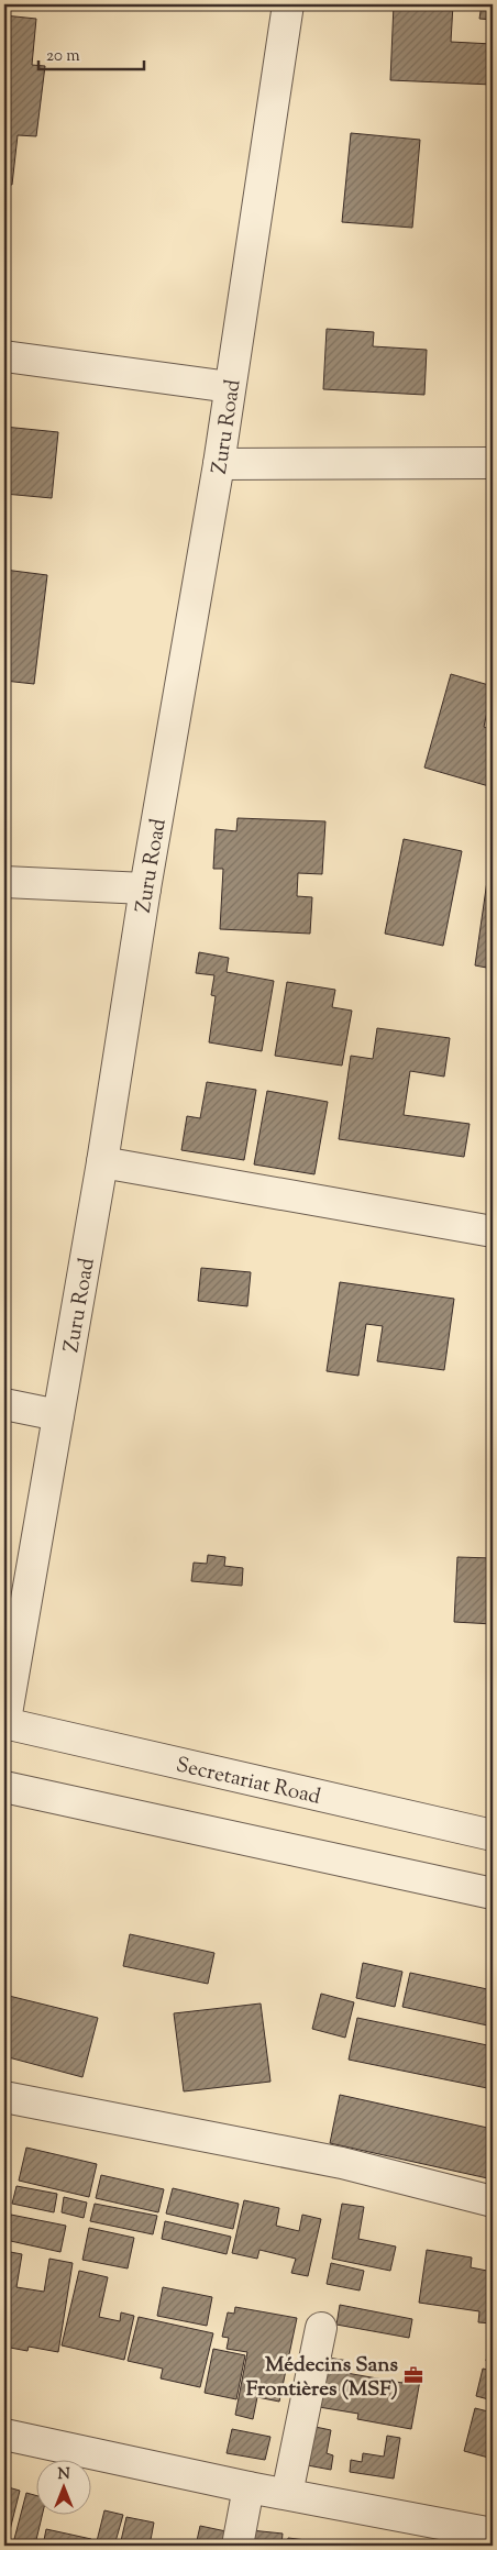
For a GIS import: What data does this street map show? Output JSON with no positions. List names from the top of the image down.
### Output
{
  "streets": {
    "street": ["Zuru Road", "Secretariat Road"]
  },
  "crossings": [
    ["Zuru Road", "Secretariat Road"]
  ],
  "places": {
    "office": ["Médecins Sans Frontières (MSF)"]
  },
  "scale_bar": "20 m",
  "north": "top"
}
